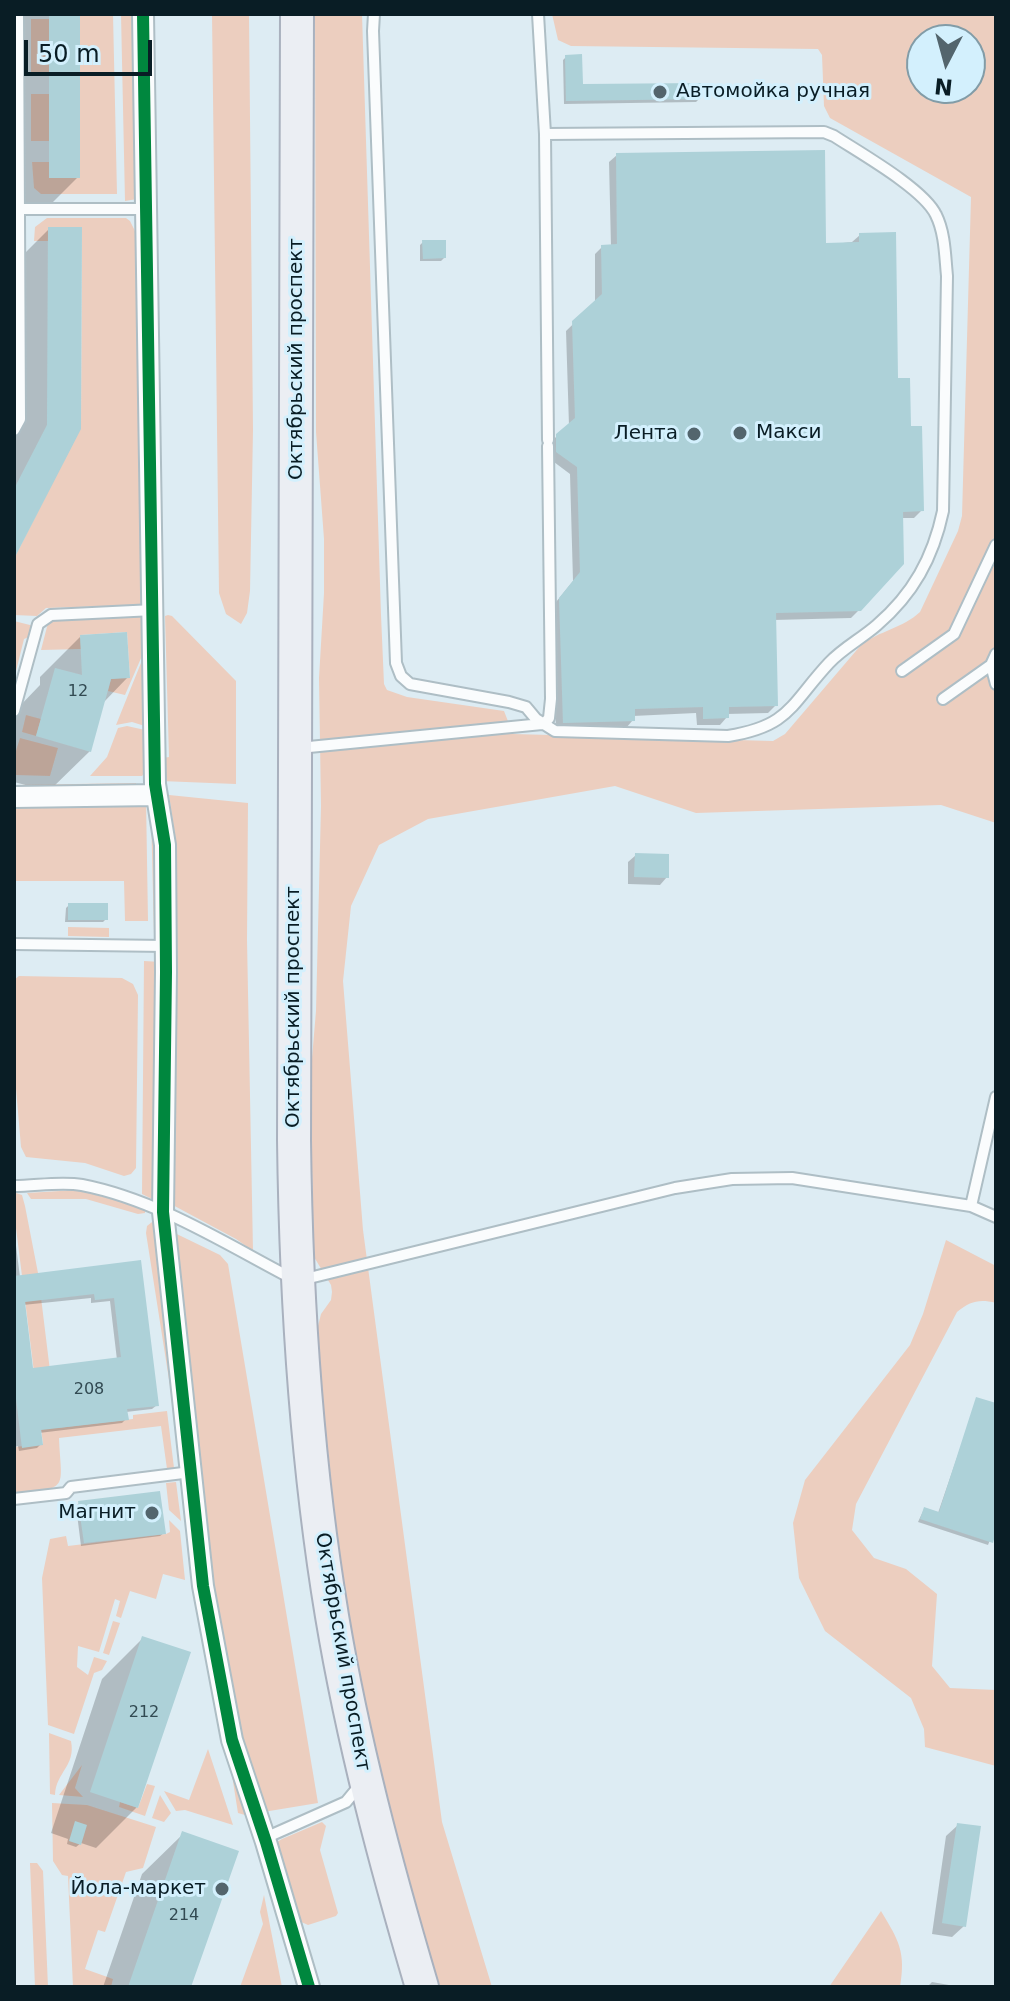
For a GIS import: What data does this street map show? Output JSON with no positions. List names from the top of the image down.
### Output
{
  "streets": {
    "main road": ["Октябрьский проспект"]
  },
  "places": [
    "Автомойка ручная",
    "Макси",
    "Лента",
    "Магнит",
    "Йола-маркет"
  ],
  "house_numbers": [
    "12",
    "208",
    "212",
    "214"
  ],
  "scale_bar": "50 m",
  "north": "bottom"
}
